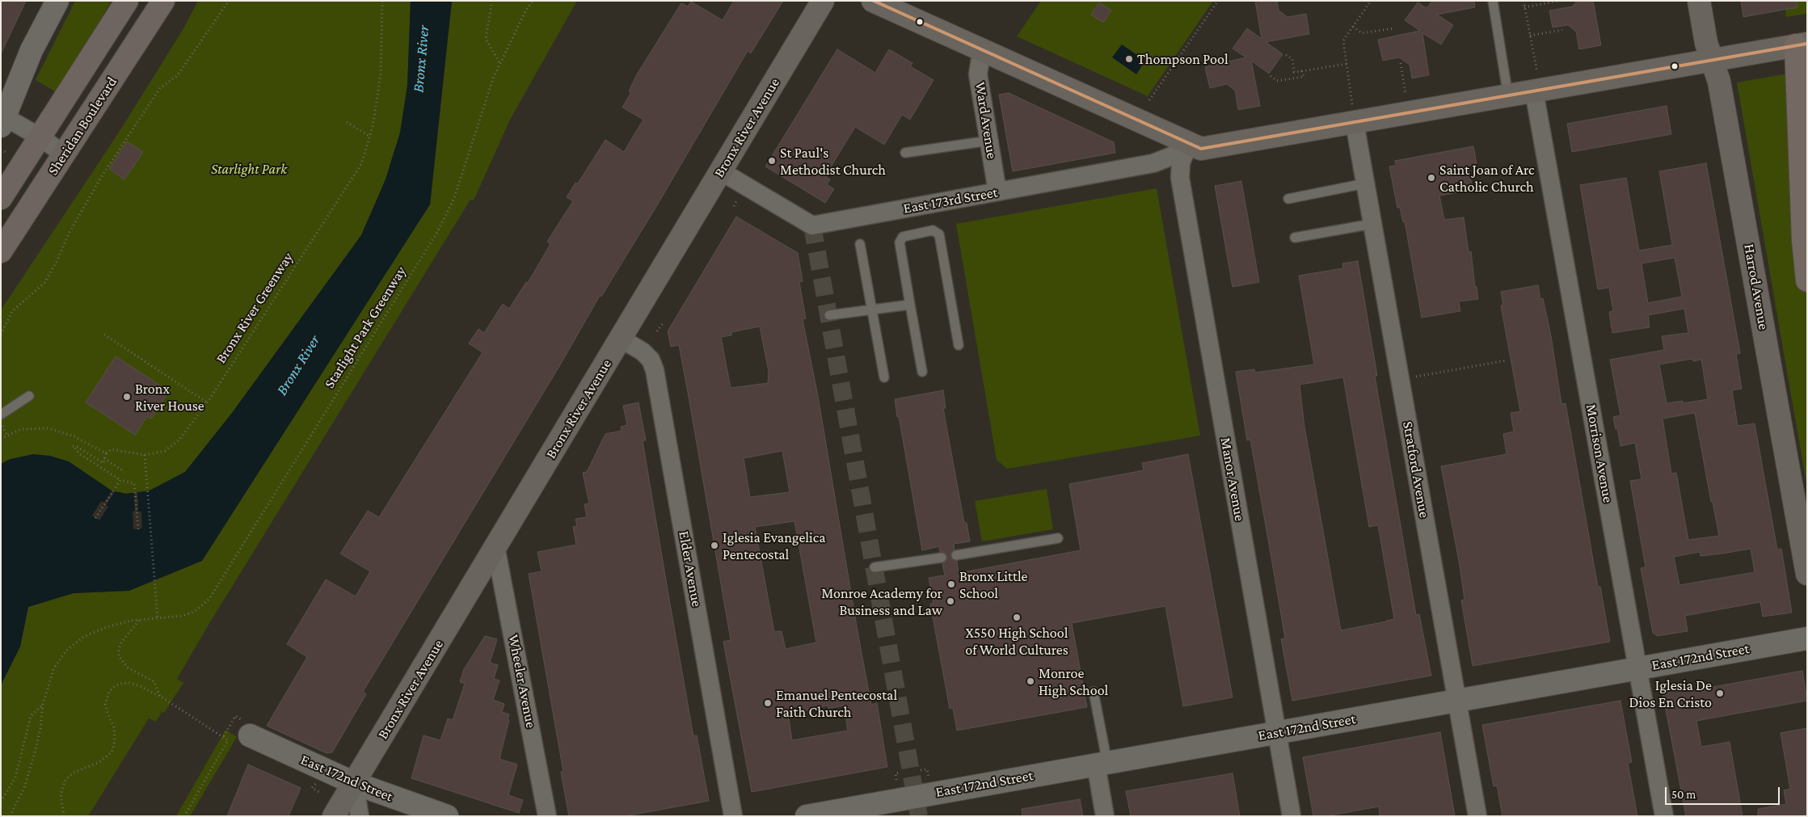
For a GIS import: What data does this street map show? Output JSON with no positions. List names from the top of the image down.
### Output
{
  "streets": {
    "main road": ["Sheridan Boulevard", "Bronx River Avenue", "Harrod Avenue"],
    "street": [
      "Ward Avenue",
      "East 173rd Street",
      "Morrison Avenue",
      "Stratford Avenue",
      "Manor Avenue",
      "Elder Avenue",
      "East 172nd Street",
      "Wheeler Avenue"
    ],
    "path": ["Bronx River Greenway", "Starlight Park Greenway"]
  },
  "crossings": [
    ["Ward Avenue", "East 173rd Street"],
    ["Bronx River Avenue", "East 173rd Street"],
    ["Bronx River Avenue", "Elder Avenue"],
    ["Bronx River Avenue", "East 172nd Street"],
    ["Bronx River Avenue", "Wheeler Avenue"],
    ["East 173rd Street", "Manor Avenue"],
    ["Morrison Avenue", "East 172nd Street"],
    ["Stratford Avenue", "East 172nd Street"],
    ["Manor Avenue", "East 172nd Street"]
  ],
  "water": ["Bronx River"],
  "parks": ["Starlight Park"],
  "places": [
    "Thompson Pool",
    "St Paul's Methodist Church",
    "Saint Joan of Arc Catholic Church",
    "Bronx River House",
    "Iglesia Evangelica Pentecostal",
    "Bronx Little School",
    "Monroe Academy for Business and Law",
    "X550 High School of World Cultures",
    "Monroe High School",
    "Iglesia De Dios En Cristo",
    "Emanuel Pentecostal Faith Church"
  ],
  "scale_bar": "50 m"
}
